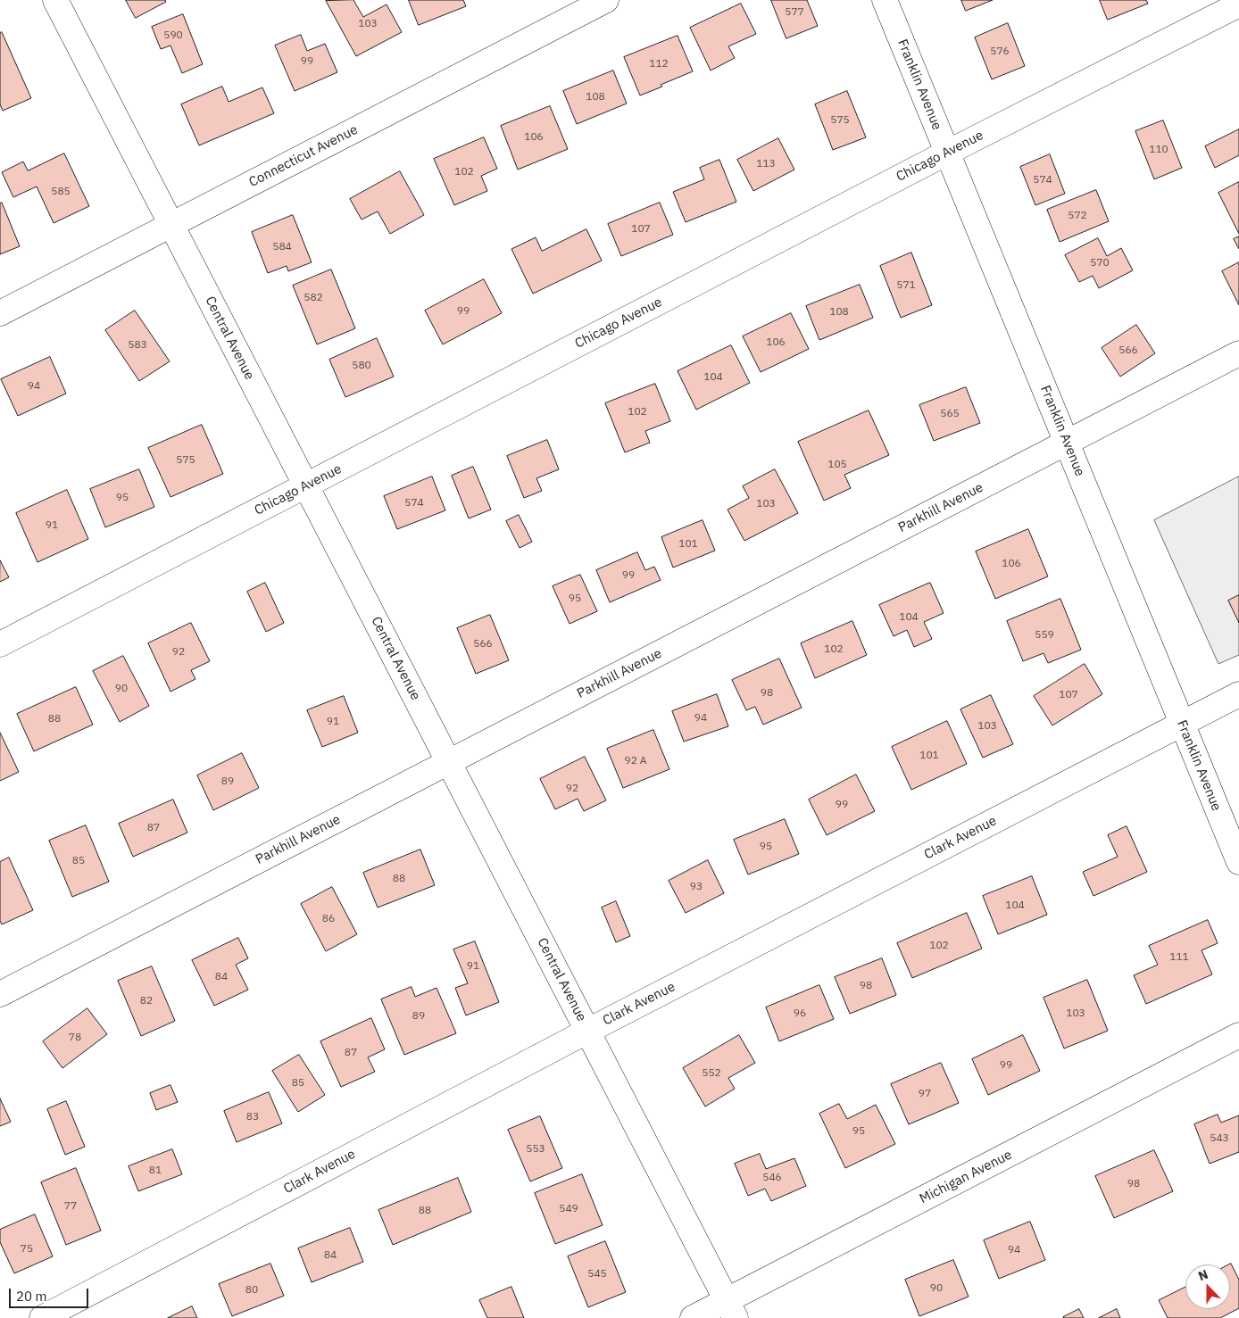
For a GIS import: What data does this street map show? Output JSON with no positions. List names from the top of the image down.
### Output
{
  "streets": {
    "street": [
      "Franklin Avenue",
      "Connecticut Avenue",
      "Chicago Avenue",
      "Central Avenue",
      "Parkhill Avenue",
      "Clark Avenue",
      "Michigan Avenue"
    ]
  },
  "crossings": [
    ["Franklin Avenue", "Chicago Avenue"],
    ["Franklin Avenue", "Parkhill Avenue"],
    ["Franklin Avenue", "Clark Avenue"],
    ["Connecticut Avenue", "Central Avenue"],
    ["Chicago Avenue", "Central Avenue"],
    ["Central Avenue", "Parkhill Avenue"],
    ["Central Avenue", "Clark Avenue"],
    ["Central Avenue", "Michigan Avenue"]
  ],
  "house_numbers": [
    "577",
    "103",
    "590",
    "576",
    "99",
    "112",
    "108",
    "575",
    "106",
    "110",
    "113",
    "102",
    "574",
    "585",
    "572",
    "107",
    "584",
    "570",
    "571",
    "582",
    "99",
    "108",
    "106",
    "583",
    "566",
    "580",
    "104",
    "94",
    "102",
    "565",
    "575",
    "105",
    "95",
    "574",
    "103",
    "91",
    "101",
    "106",
    "99",
    "95",
    "104",
    "559",
    "566",
    "102",
    "92",
    "90",
    "98",
    "107",
    "94",
    "88",
    "91",
    "103",
    "101",
    "92 A",
    "89",
    "92",
    "99",
    "87",
    "95",
    "85",
    "88",
    "93",
    "104",
    "86",
    "102",
    "111",
    "91",
    "84",
    "98",
    "82",
    "96",
    "103",
    "89",
    "78",
    "87",
    "99",
    "552",
    "85",
    "97",
    "83",
    "95",
    "543",
    "553",
    "81",
    "546",
    "98",
    "77",
    "549",
    "88",
    "75",
    "94",
    "84",
    "545",
    "90",
    "80"
  ],
  "scale_bar": "20 m",
  "north": "top"
}
